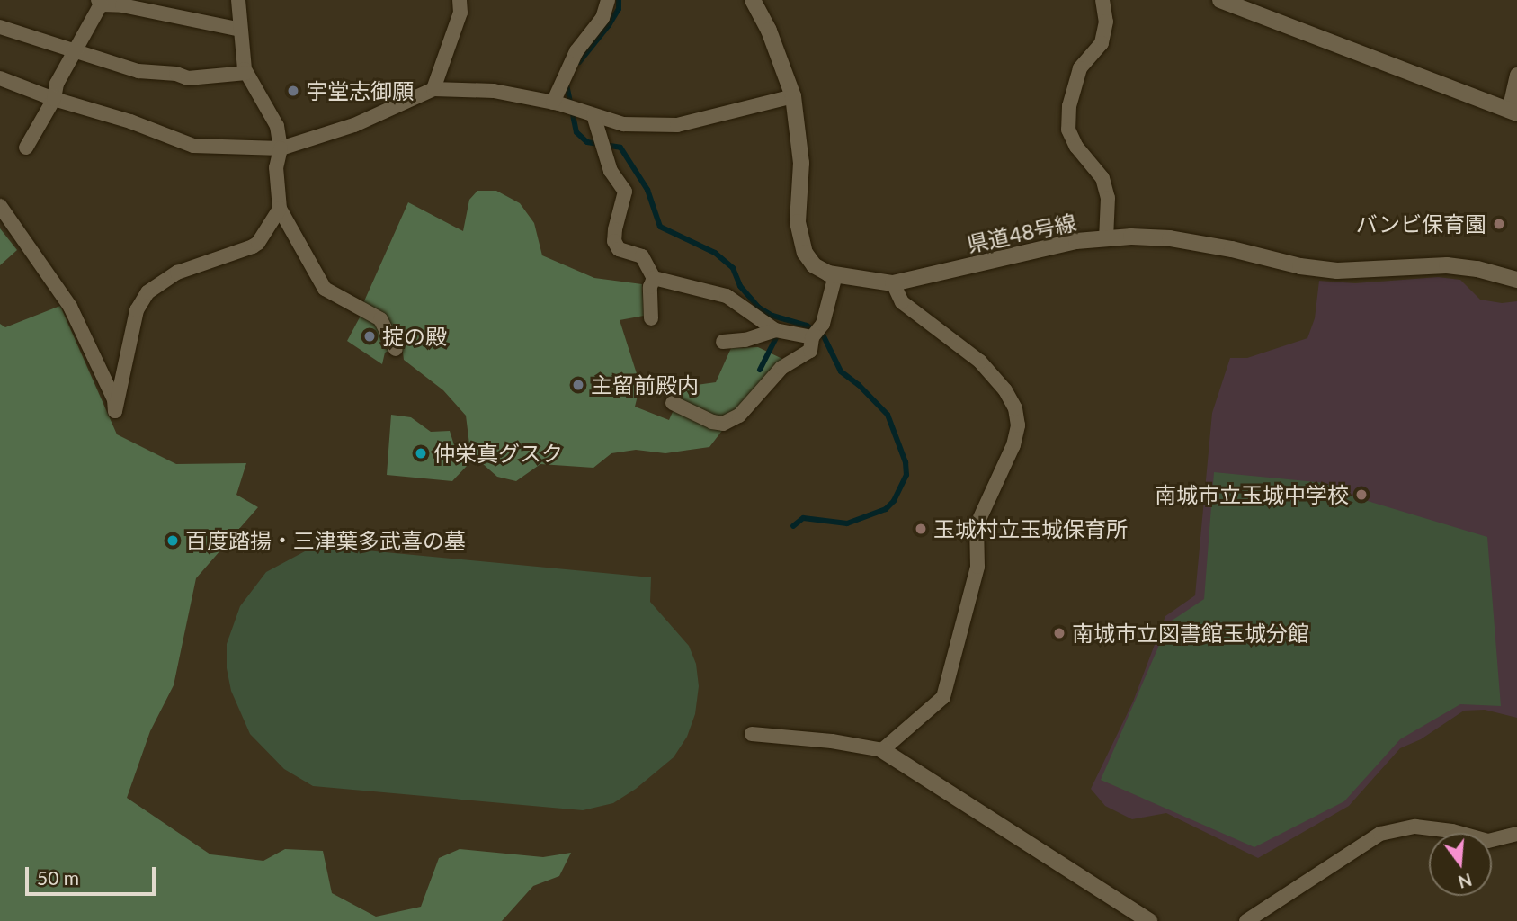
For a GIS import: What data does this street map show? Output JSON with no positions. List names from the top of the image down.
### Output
{
  "streets": {
    "main road": ["県道48号線"]
  },
  "places": [
    "宇堂志御願",
    "バンビ保育園",
    "掟の殿",
    "主留前殿内",
    "仲栄真グスク",
    "南城市立玉城中学校",
    "玉城村立玉城保育所",
    "百度踏揚・三津葉多武喜の墓",
    "南城市立図書館玉城分館"
  ],
  "scale_bar": "50 m",
  "north": "bottom"
}
